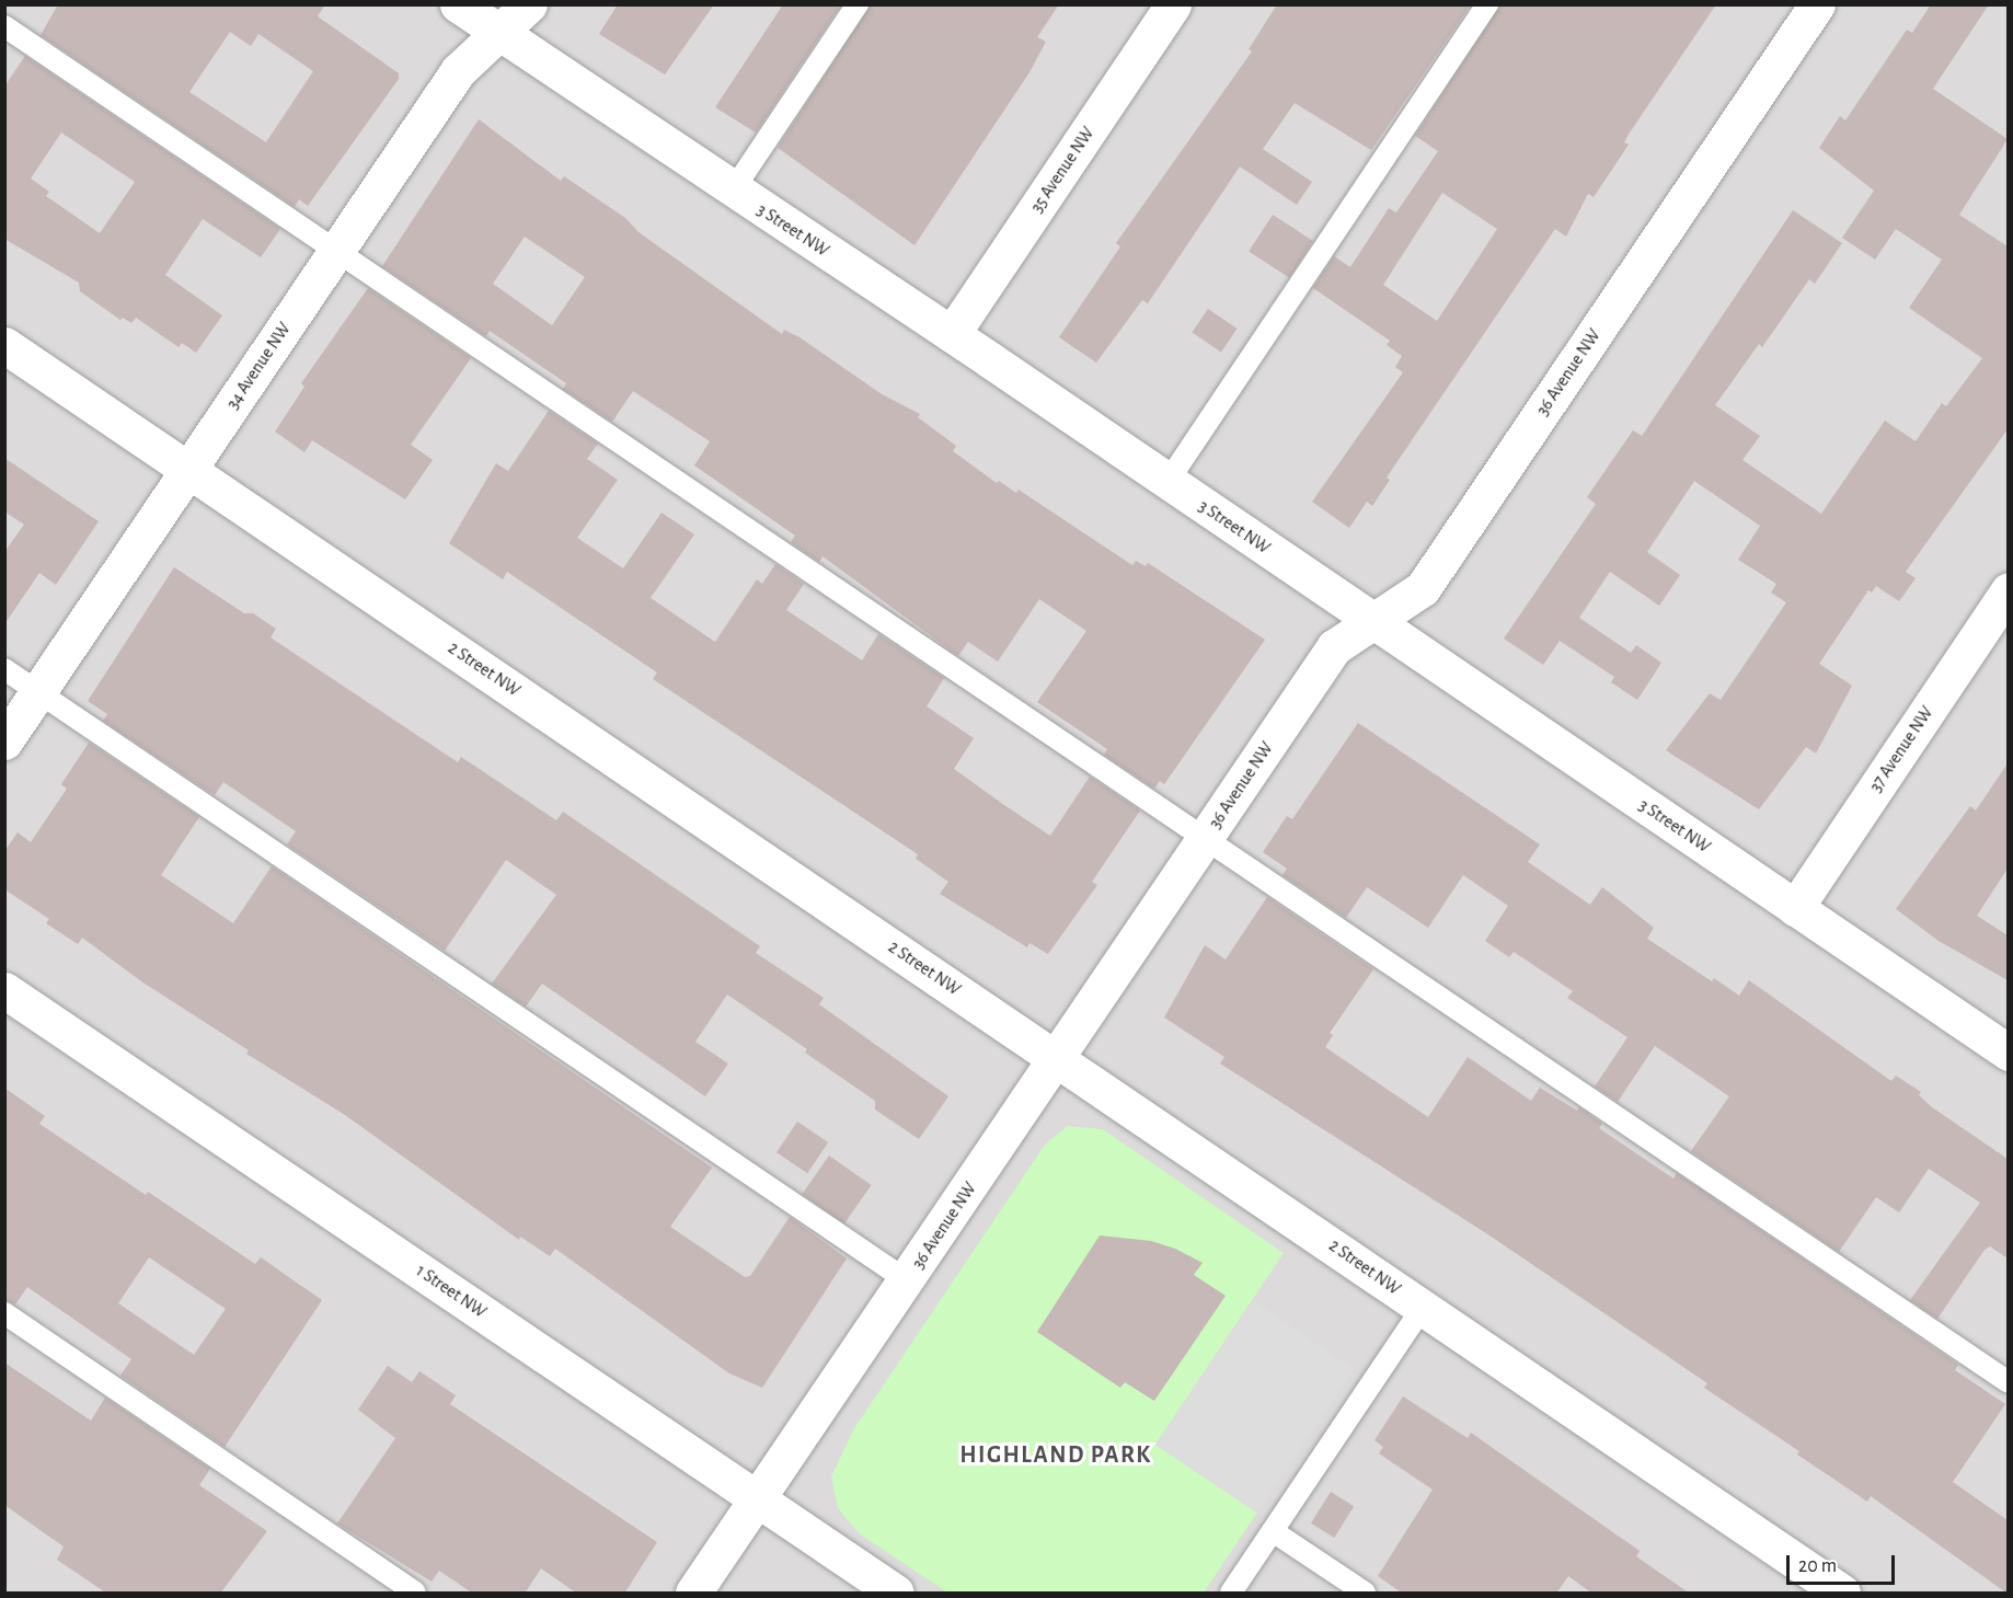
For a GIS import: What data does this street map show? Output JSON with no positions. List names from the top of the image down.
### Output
{
  "streets": {
    "street": [
      "35 Avenue NW",
      "3 Street NW",
      "34 Avenue NW",
      "36 Avenue NW",
      "2 Street NW",
      "37 Avenue NW",
      "1 Street NW"
    ]
  },
  "crossings": [
    ["35 Avenue NW", "3 Street NW"],
    ["3 Street NW", "34 Avenue NW"],
    ["3 Street NW", "36 Avenue NW"],
    ["3 Street NW", "37 Avenue NW"],
    ["34 Avenue NW", "2 Street NW"],
    ["36 Avenue NW", "2 Street NW"],
    ["36 Avenue NW", "1 Street NW"]
  ],
  "districts": ["HIGHLAND PARK"],
  "scale_bar": "20 m"
}
